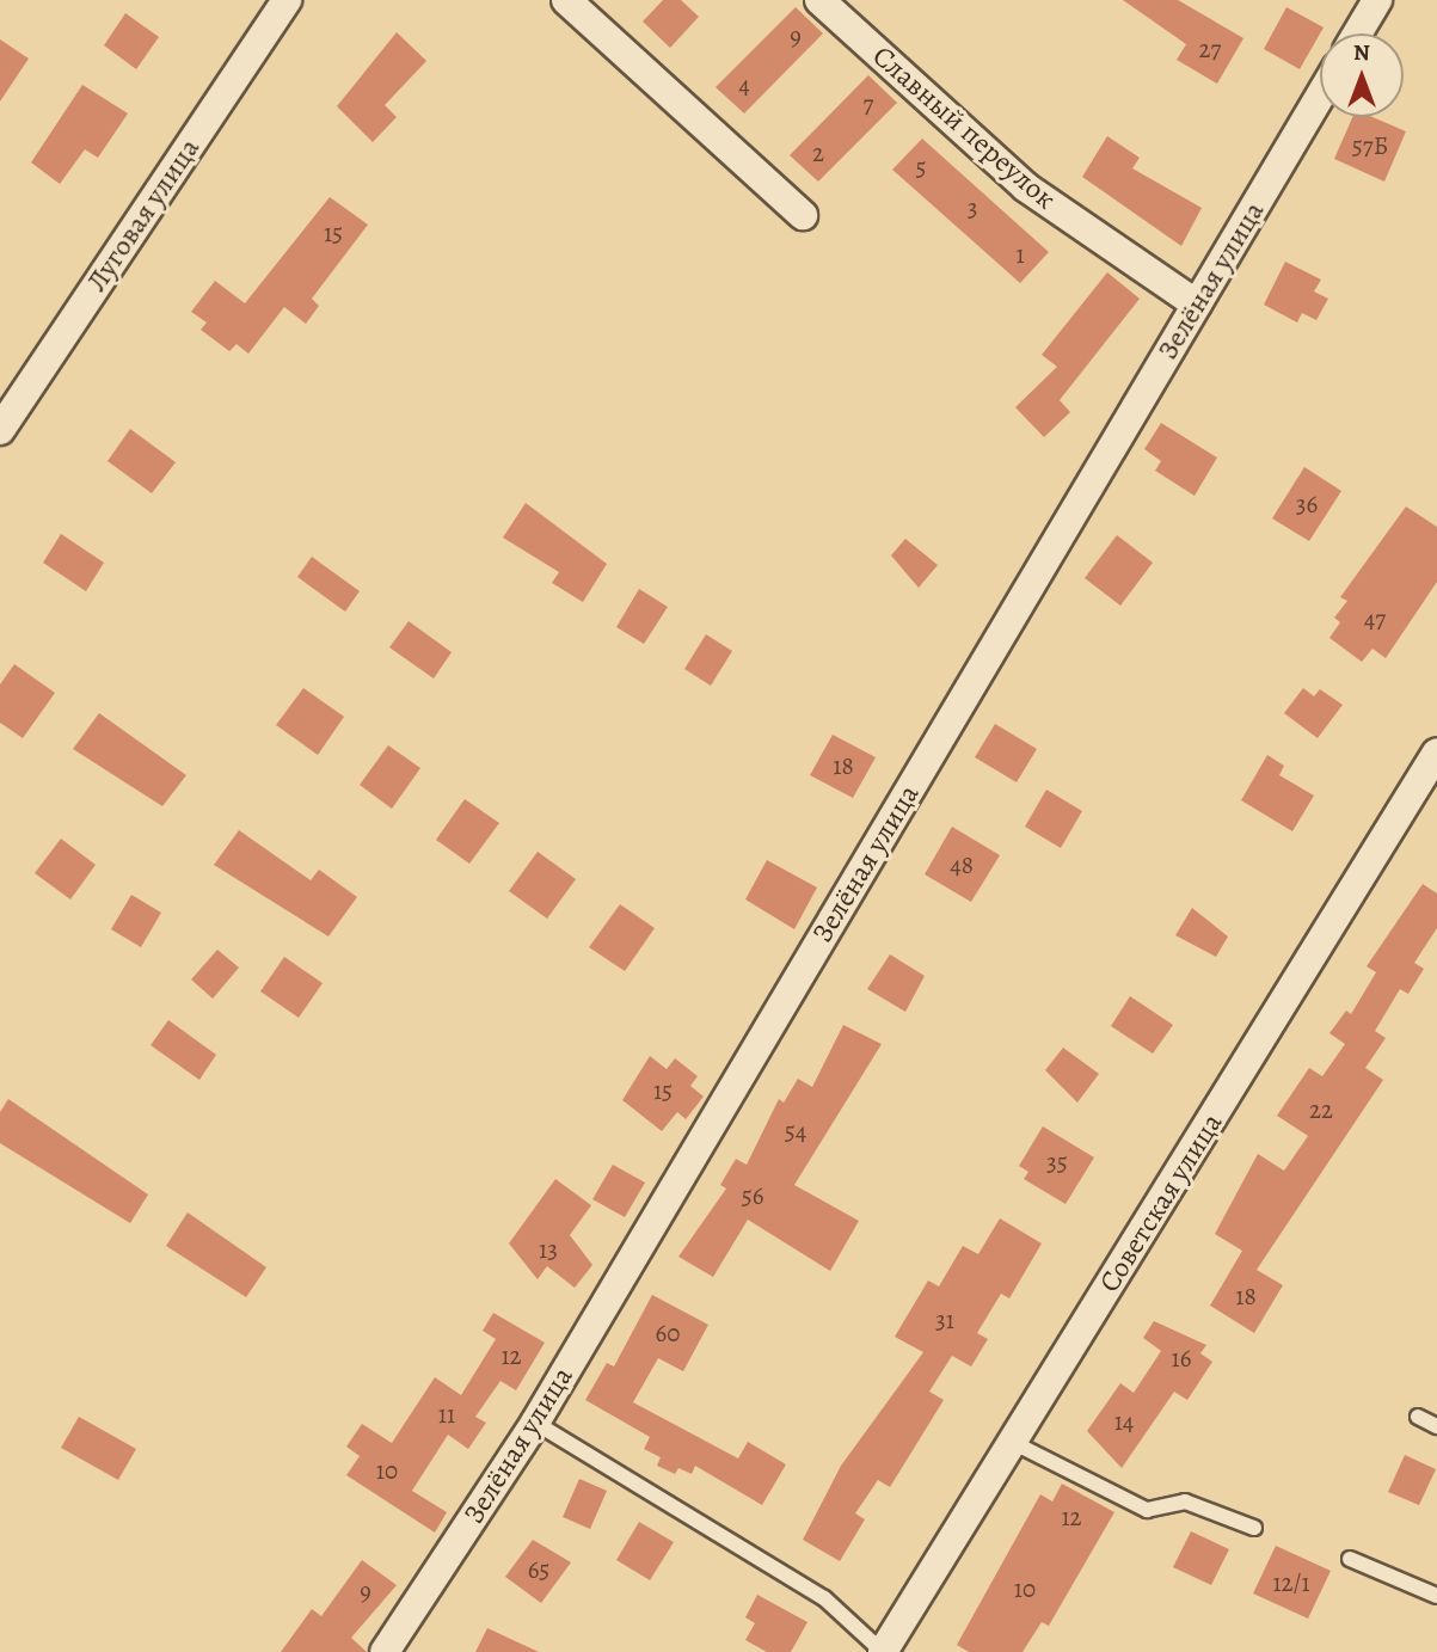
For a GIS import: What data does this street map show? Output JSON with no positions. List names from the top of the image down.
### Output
{
  "streets": {
    "street": [
      "Славный переулок",
      "Луговая улица",
      "Зелёная улица",
      "Советская улица"
    ]
  },
  "crossings": [
    ["Славный переулок", "Зелёная улица"]
  ],
  "house_numbers": [
    "9",
    "27",
    "4",
    "7",
    "57Б",
    "2",
    "5",
    "3",
    "15",
    "1",
    "36",
    "47",
    "18",
    "48",
    "15",
    "22",
    "54",
    "35",
    "56",
    "13",
    "18",
    "31",
    "60",
    "12",
    "16",
    "11",
    "14",
    "10",
    "12",
    "65",
    "12/1",
    "10",
    "9"
  ],
  "north": "top"
}
